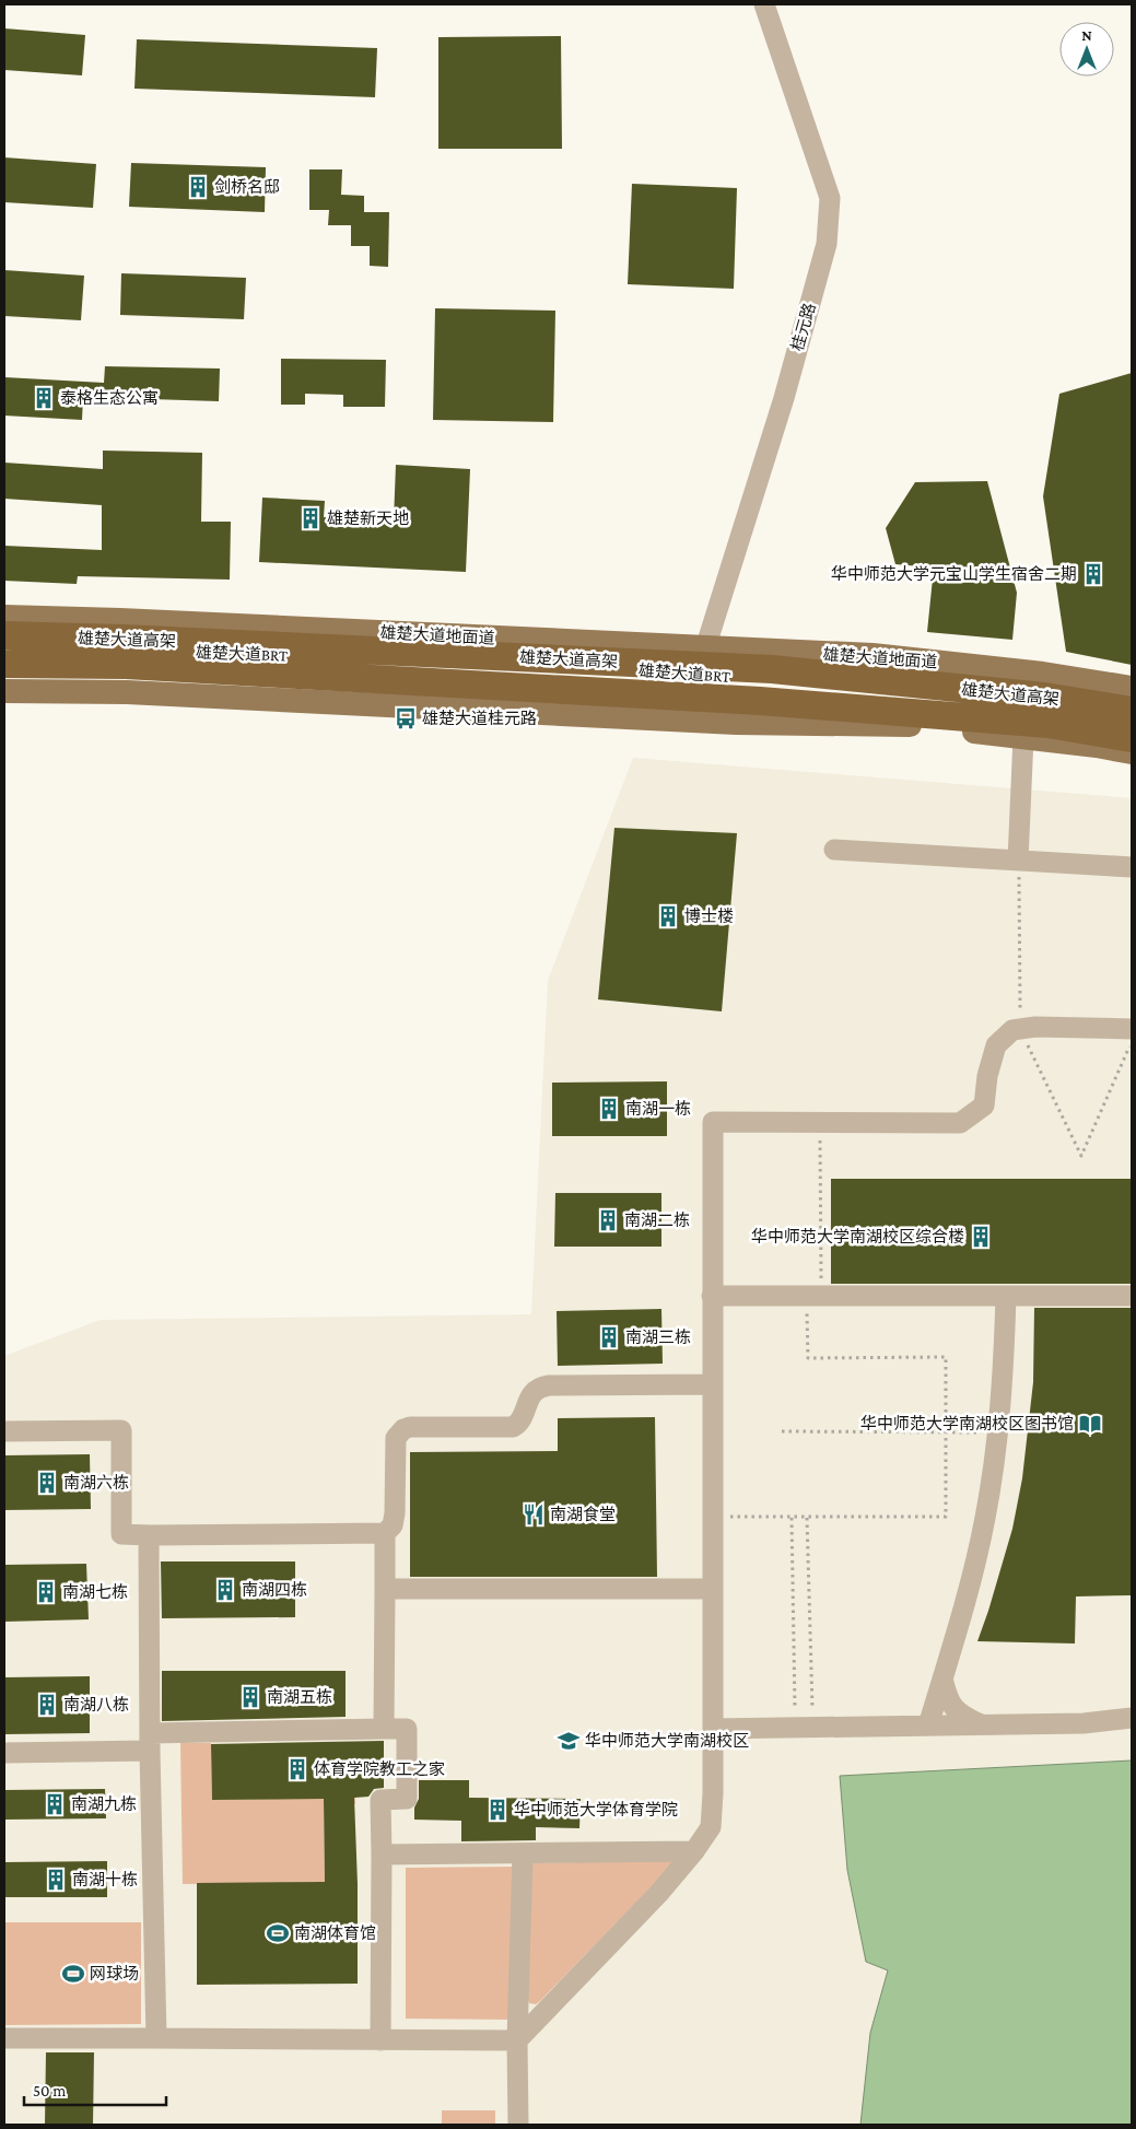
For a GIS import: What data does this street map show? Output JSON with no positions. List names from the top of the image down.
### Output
{
  "streets": {
    "highway": ["雄楚大道高架"],
    "main road": ["雄楚大道地面道"],
    "street": ["桂元路", "雄楚大道BRT"]
  },
  "crossings": [
    ["桂元路", "雄楚大道地面道"]
  ],
  "places": {
    "building": [
      "剑桥名邸",
      "泰格生态公寓",
      "雄楚新天地",
      "华中师范大学元宝山学生宿舍二期",
      "博士楼",
      "南湖一栋",
      "南湖二栋",
      "华中师范大学南湖校区综合楼",
      "南湖三栋",
      "南湖六栋",
      "南湖四栋",
      "南湖七栋",
      "南湖五栋",
      "南湖八栋",
      "体育学院教工之家",
      "南湖九栋",
      "华中师范大学体育学院",
      "南湖十栋"
    ],
    "bus stop": ["雄楚大道桂元路"],
    "library": ["华中师范大学南湖校区图书馆"],
    "restaurant": ["南湖食堂"],
    "school or university": ["华中师范大学南湖校区"],
    "sports": ["南湖体育馆", "网球场"]
  },
  "scale_bar": "50 m",
  "north": "top"
}
